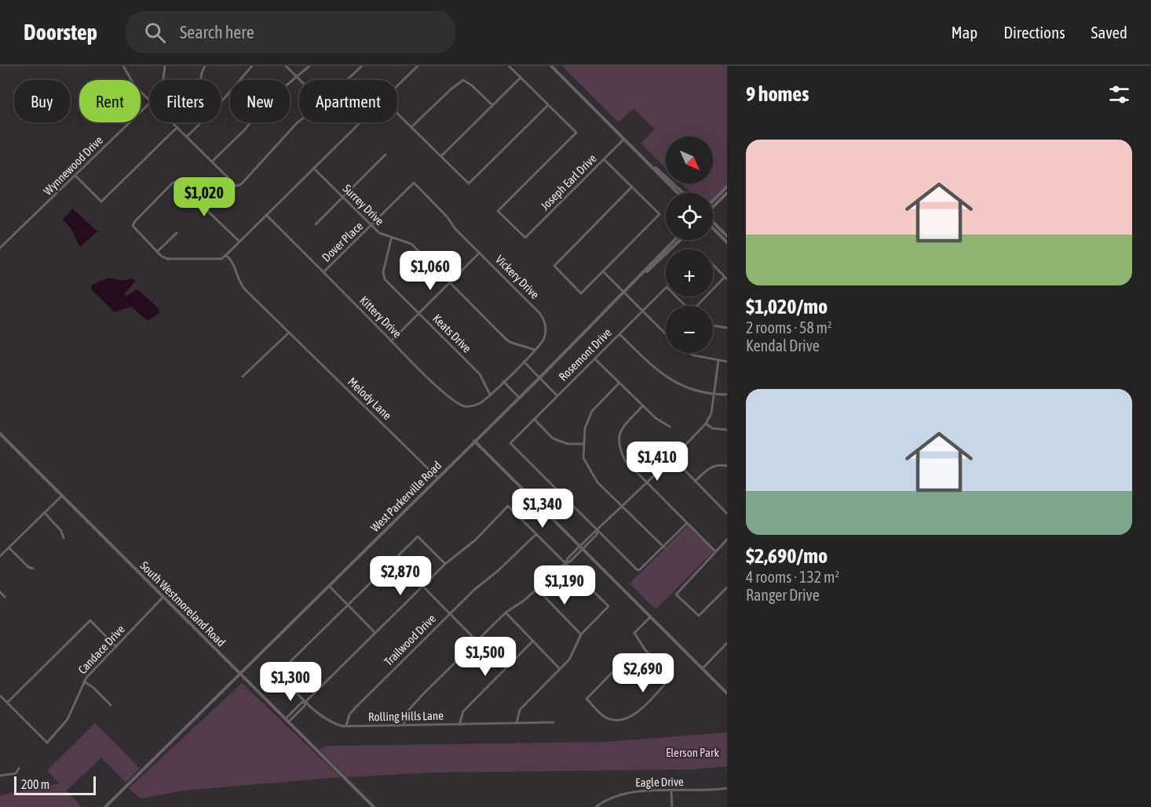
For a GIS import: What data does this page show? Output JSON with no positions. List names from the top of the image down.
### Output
{
  "streets": {
    "main road": ["West Parkerville Road", "South Westmoreland Road"],
    "street": [
      "Wynnewood Drive",
      "Joseph Earl Drive",
      "Surrey Drive",
      "Dover Place",
      "Vickery Drive",
      "Kittery Drive",
      "Keats Drive",
      "Rosemont Drive",
      "Melody Lane",
      "Trailwood Drive",
      "Candace Drive",
      "Rolling Hills Lane",
      "Eagle Drive"
    ]
  },
  "crossings": [
    ["Surrey Drive", "Dover Place"],
    ["Surrey Drive", "Vickery Drive"],
    ["Surrey Drive", "Keats Drive"],
    ["Dover Place", "Vickery Drive"],
    ["Dover Place", "Kittery Drive"],
    ["Vickery Drive", "Kittery Drive"],
    ["Kittery Drive", "Keats Drive"],
    ["Melody Lane", "West Parkerville Road"],
    ["West Parkerville Road", "South Westmoreland Road"],
    ["South Westmoreland Road", "Candace Drive"],
    ["Trailwood Drive", "Rolling Hills Lane"]
  ],
  "parks": ["Elerson Park"],
  "scale_bar": "200 m",
  "north": "bottom right",
  "page": {
    "header": "Doorstep",
    "search": "Search here",
    "nav": ["Map", "Directions", "Saved"],
    "heading": "9 homes",
    "chip": [
      "Buy",
      "Rent",
      "Filters",
      "New",
      "Apartment"
    ],
    "list": [
      {
        "name": "$1,020/mo",
        "note": "2 rooms · 58 m² · Kendal Drive"
      },
      {
        "name": "$2,690/mo",
        "note": "4 rooms · 132 m² · Ranger Drive"
      }
    ],
    "map_buttons": ["+", "−"],
    "price": [
      "$1,020",
      "$1,060",
      "$1,410",
      "$1,340",
      "$2,870",
      "$1,190",
      "$1,500",
      "$2,690",
      "$1,300"
    ],
    "scale": "200 m"
  }
}
